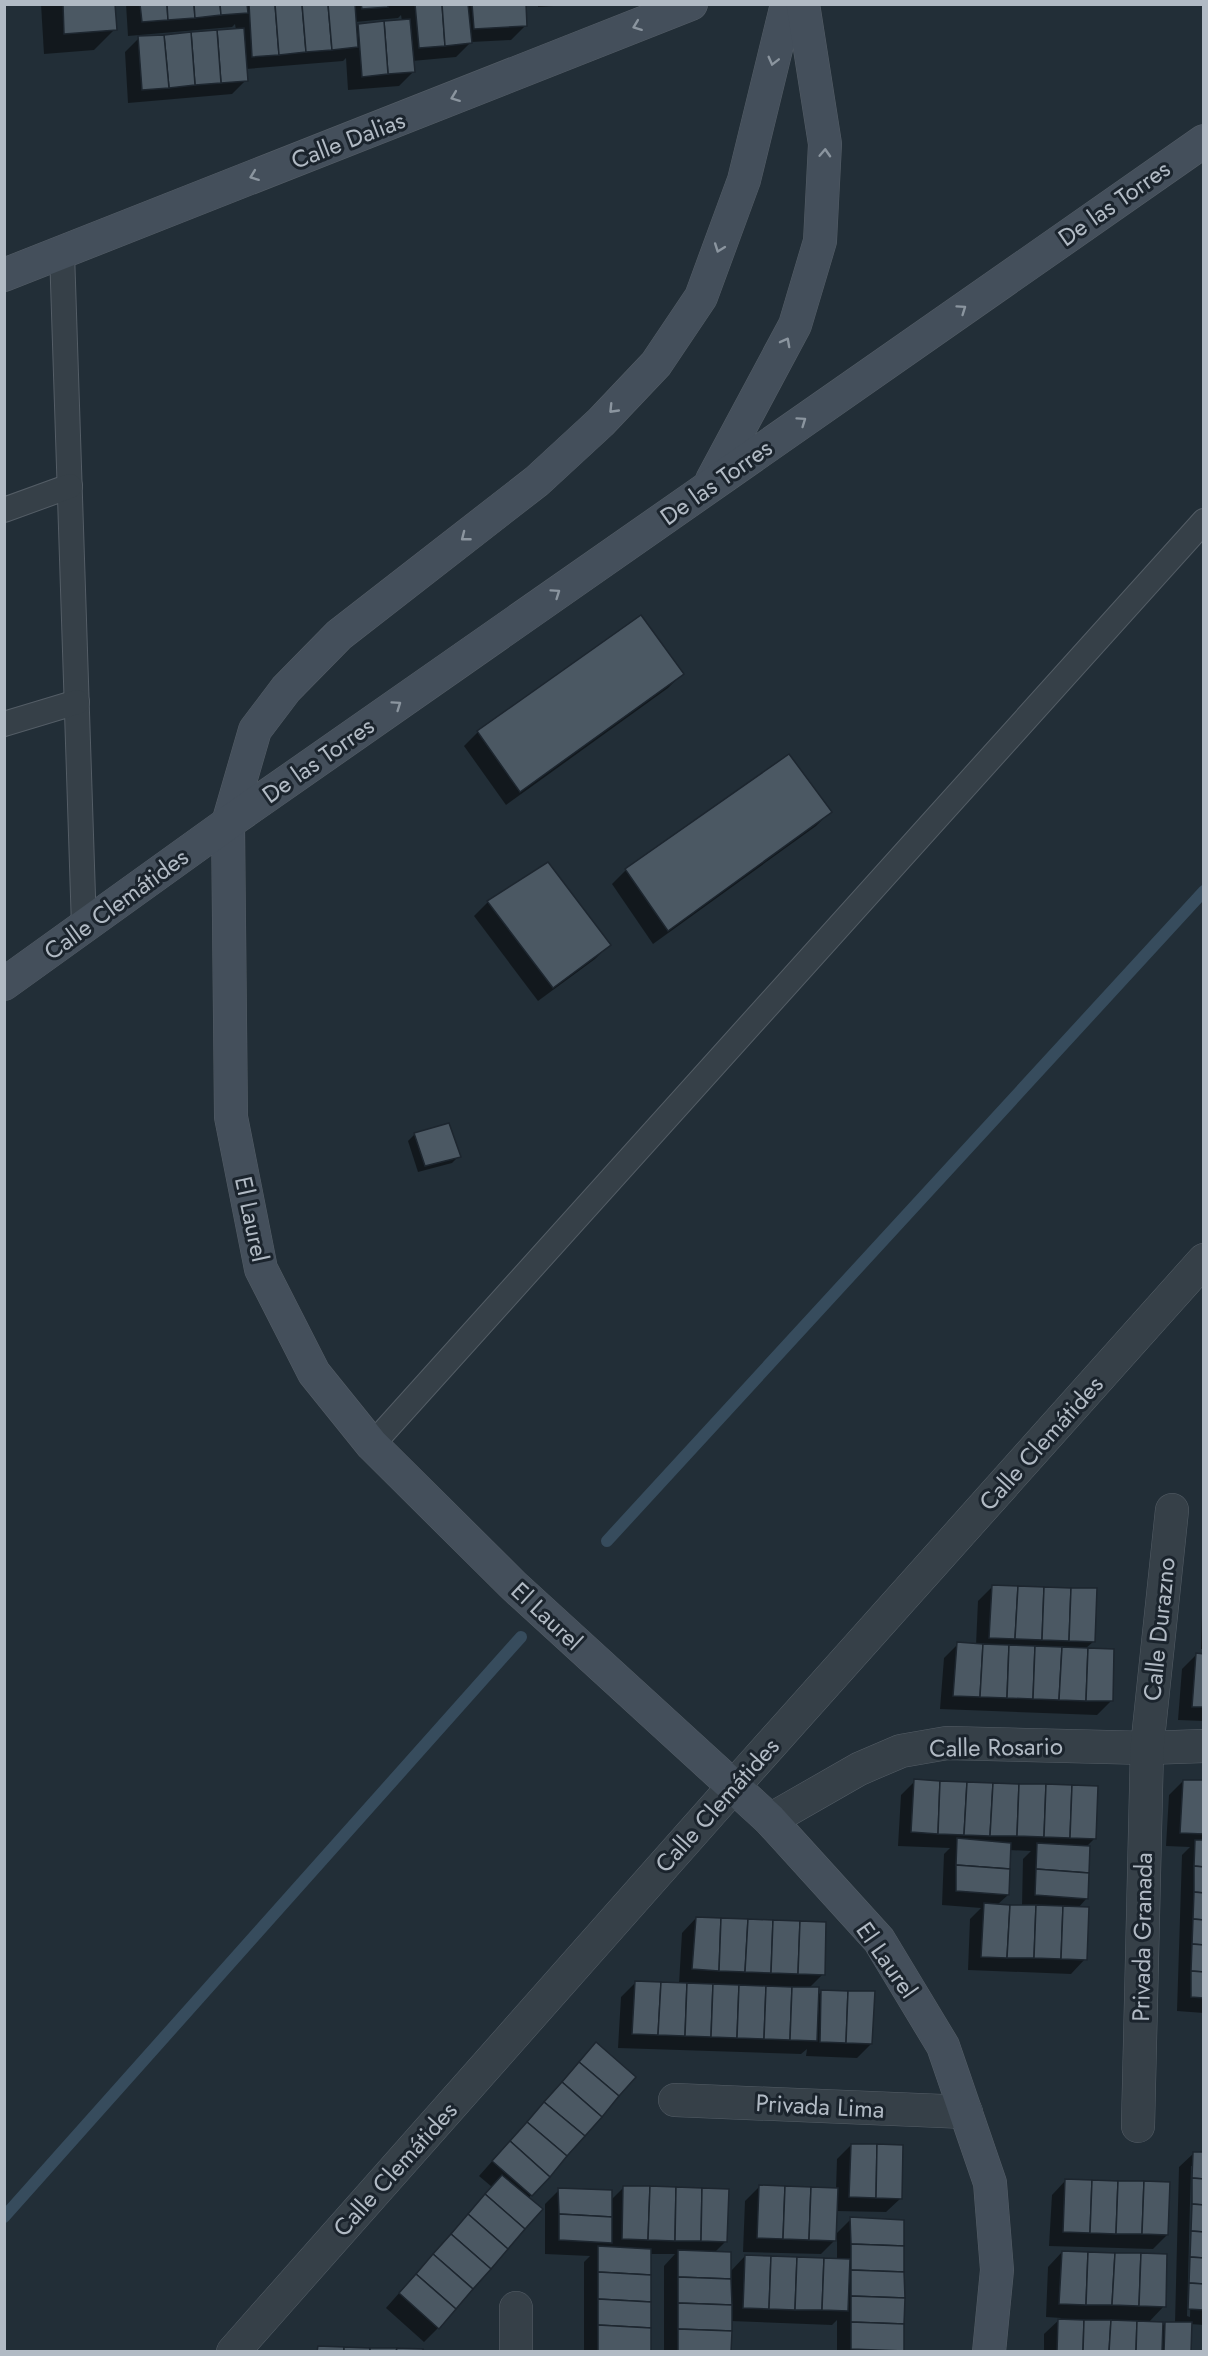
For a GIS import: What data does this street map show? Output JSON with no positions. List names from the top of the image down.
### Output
{
  "streets": {
    "street": [
      "Calle Dalias",
      "De las Torres",
      "Calle Clemátides",
      "El Laurel",
      "Calle Durazno",
      "Calle Rosario",
      "Privada Granada",
      "Privada Lima"
    ]
  },
  "crossings": [
    ["De las Torres", "Calle Clemátides"],
    ["De las Torres", "El Laurel"],
    ["Calle Clemátides", "El Laurel"],
    ["El Laurel", "Calle Rosario"],
    ["El Laurel", "Privada Lima"],
    ["Calle Durazno", "Calle Rosario"],
    ["Calle Durazno", "Privada Granada"],
    ["Calle Rosario", "Privada Granada"]
  ],
  "one_way": ["Calle Dalias", "De las Torres"]
}
